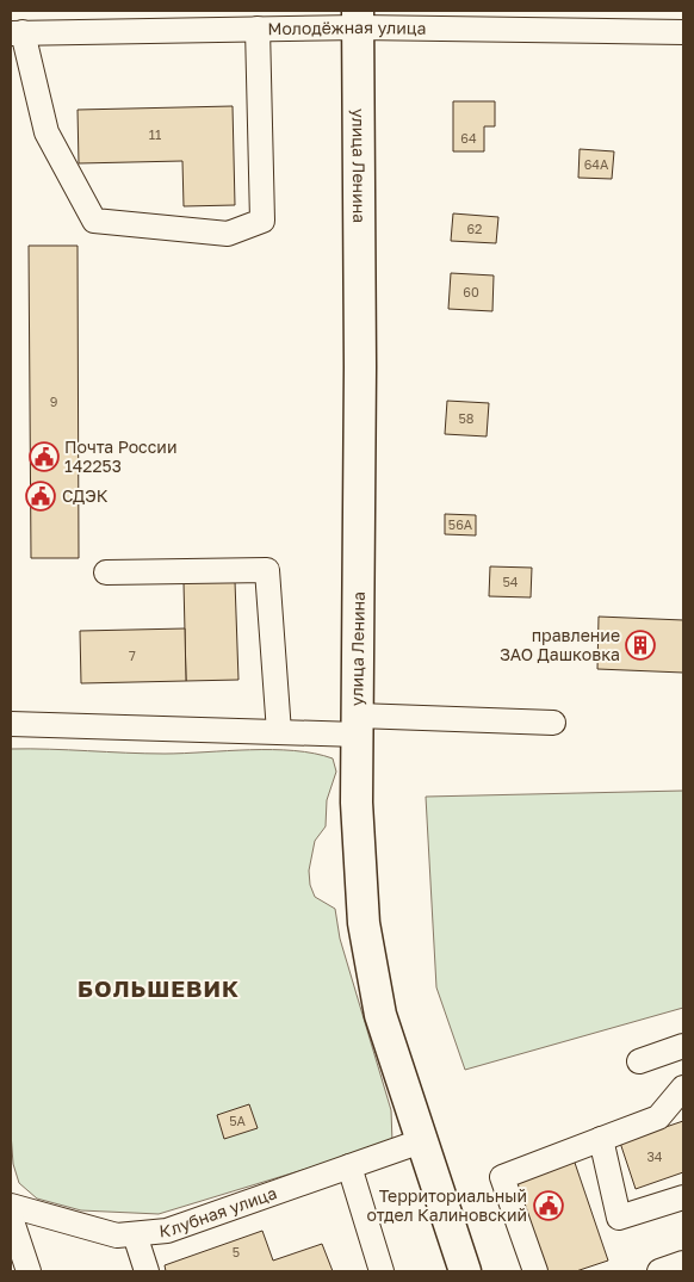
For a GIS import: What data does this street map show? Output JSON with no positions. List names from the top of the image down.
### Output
{
  "streets": {
    "main road": ["улица Ленина"],
    "street": ["Молодёжная улица", "Клубная улица"]
  },
  "crossings": [
    ["Молодёжная улица", "улица Ленина"],
    ["улица Ленина", "Клубная улица"]
  ],
  "districts": ["БОЛЬШЕВИК"],
  "places": {
    "public building": ["Почта России 142253", "СДЭК", "Территориальный отдел Калиновский"],
    "building": ["правление ЗАО Дашковка"]
  },
  "house_numbers": [
    "11",
    "64",
    "64А",
    "62",
    "60",
    "9",
    "58",
    "56А",
    "54",
    "7",
    "5А",
    "34",
    "5"
  ]
}
